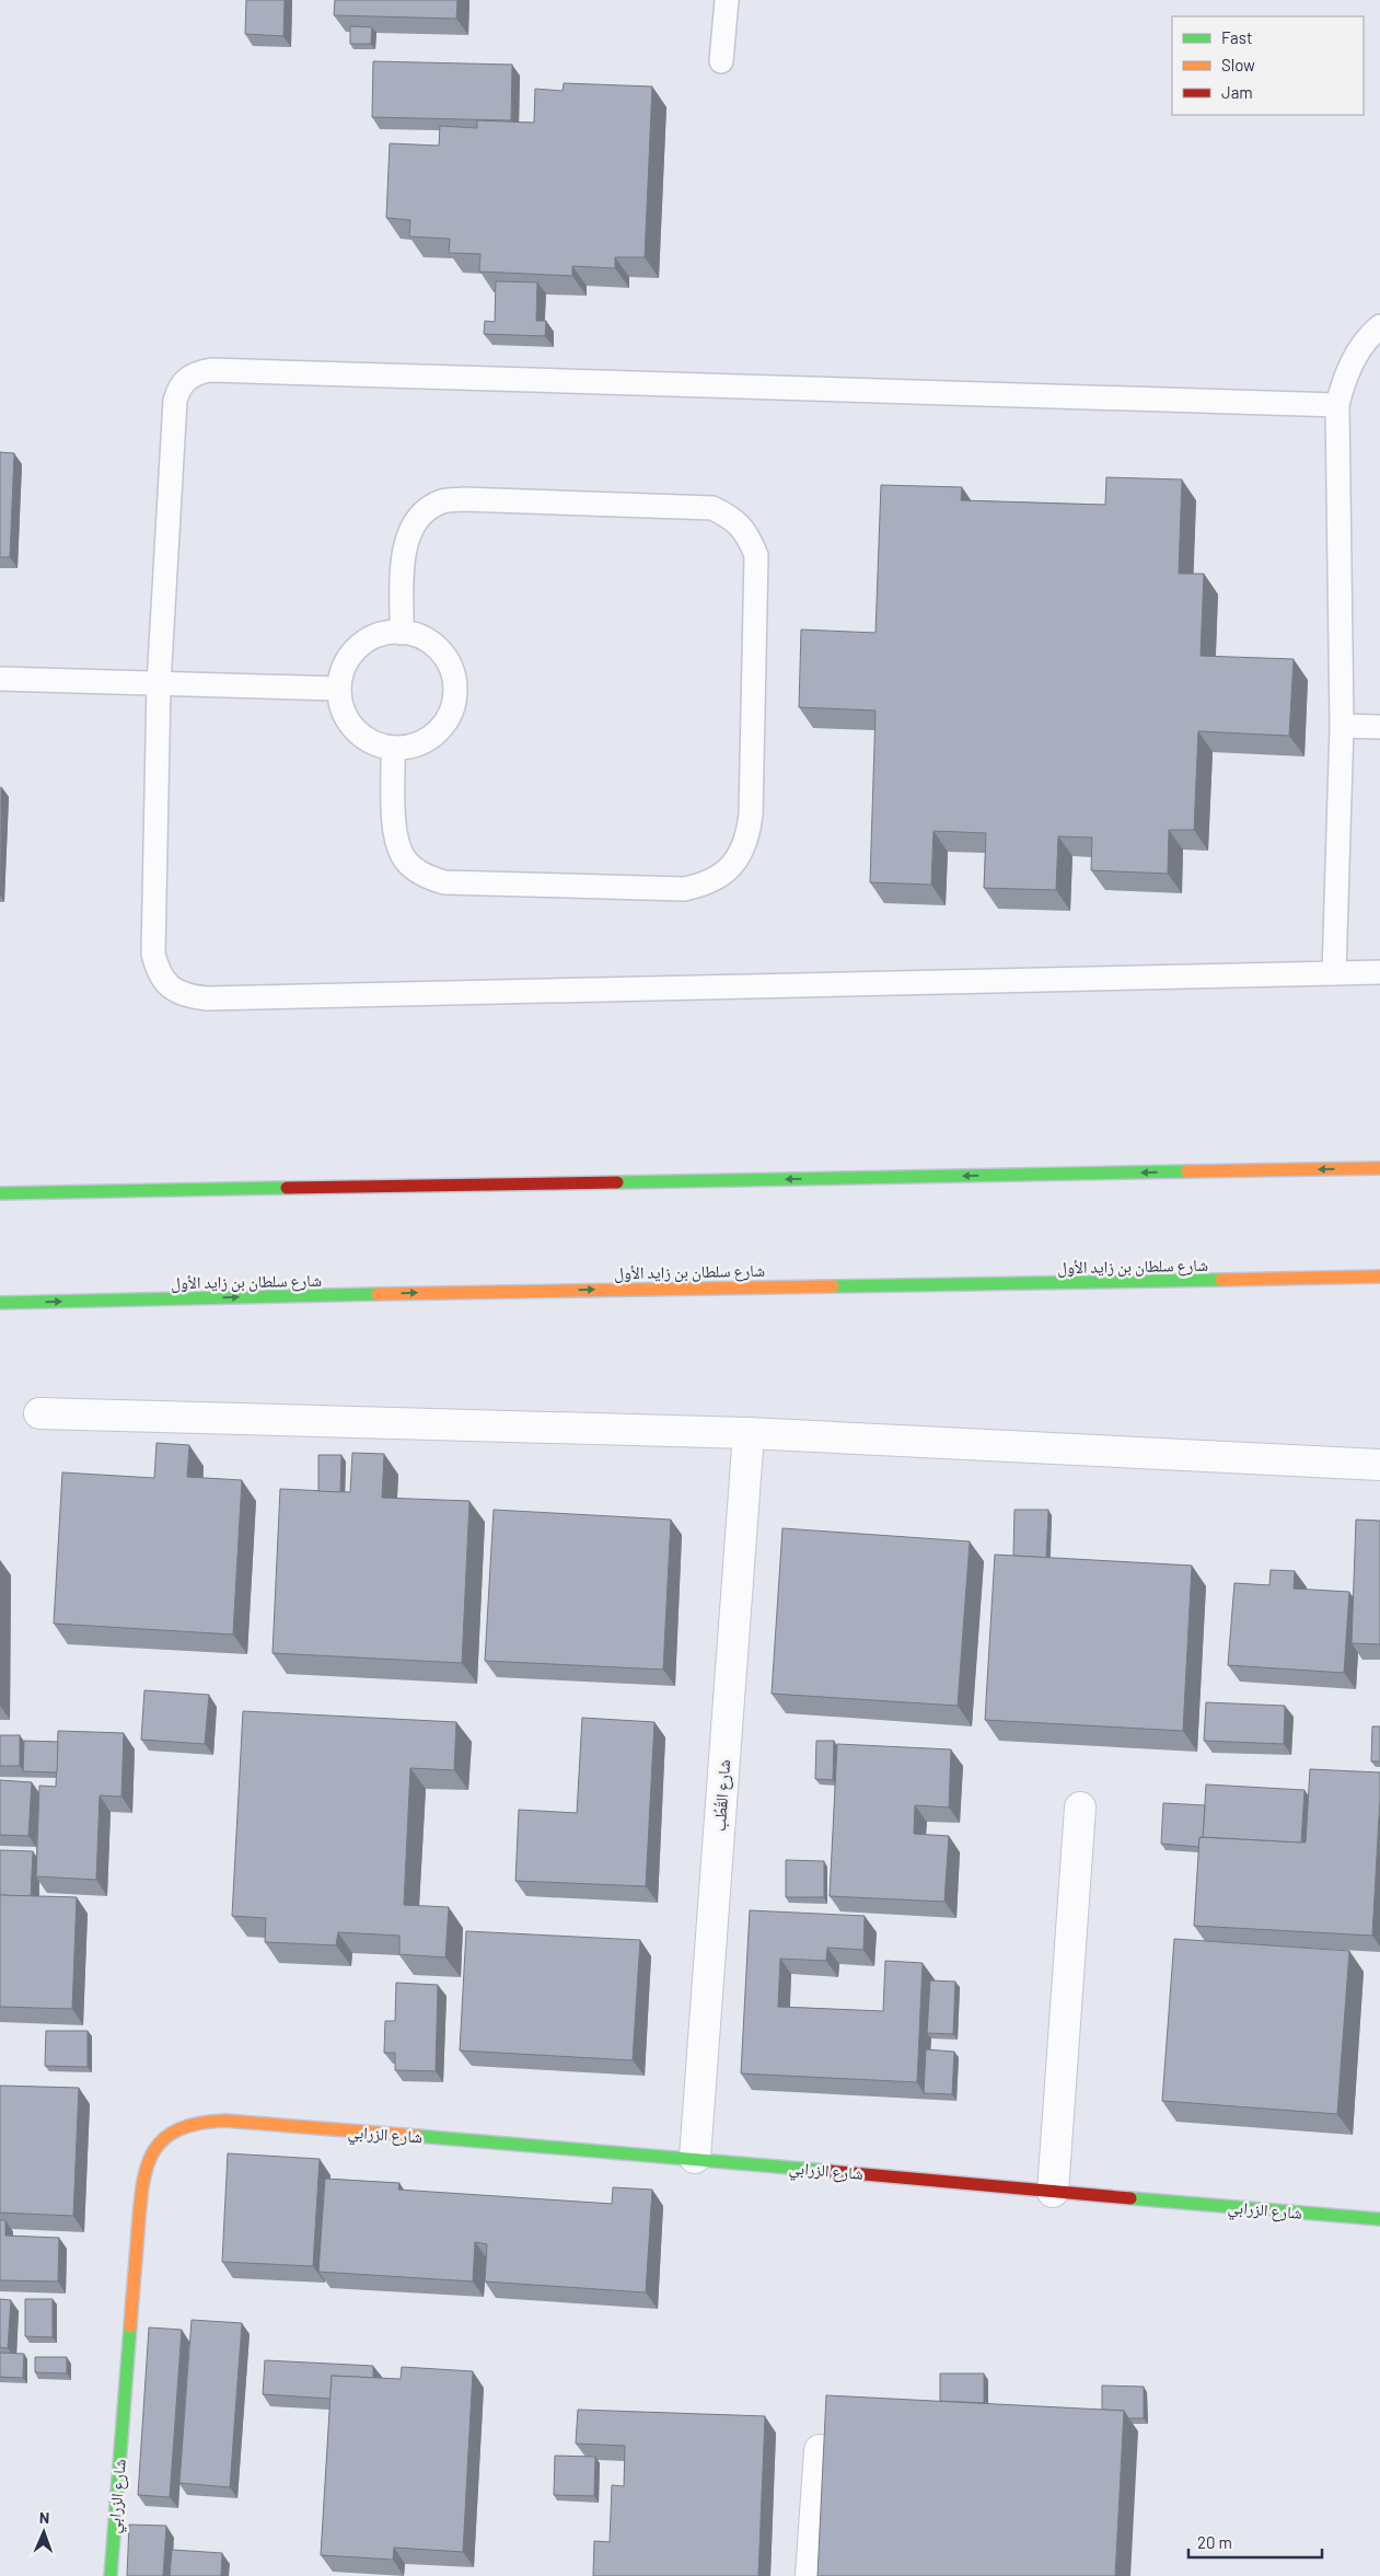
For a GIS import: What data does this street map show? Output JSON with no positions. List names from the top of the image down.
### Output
{
  "streets": {
    "main road": ["شارع سلطان بن زايد الأول", "شارع الزرابي"],
    "street": ["شارع القُطُب"]
  },
  "crossings": [
    ["شارع القُطُب", "شارع الزرابي"]
  ],
  "legend": ["Fast", "Slow", "Jam"],
  "scale_bar": "20 m",
  "north": "top"
}
